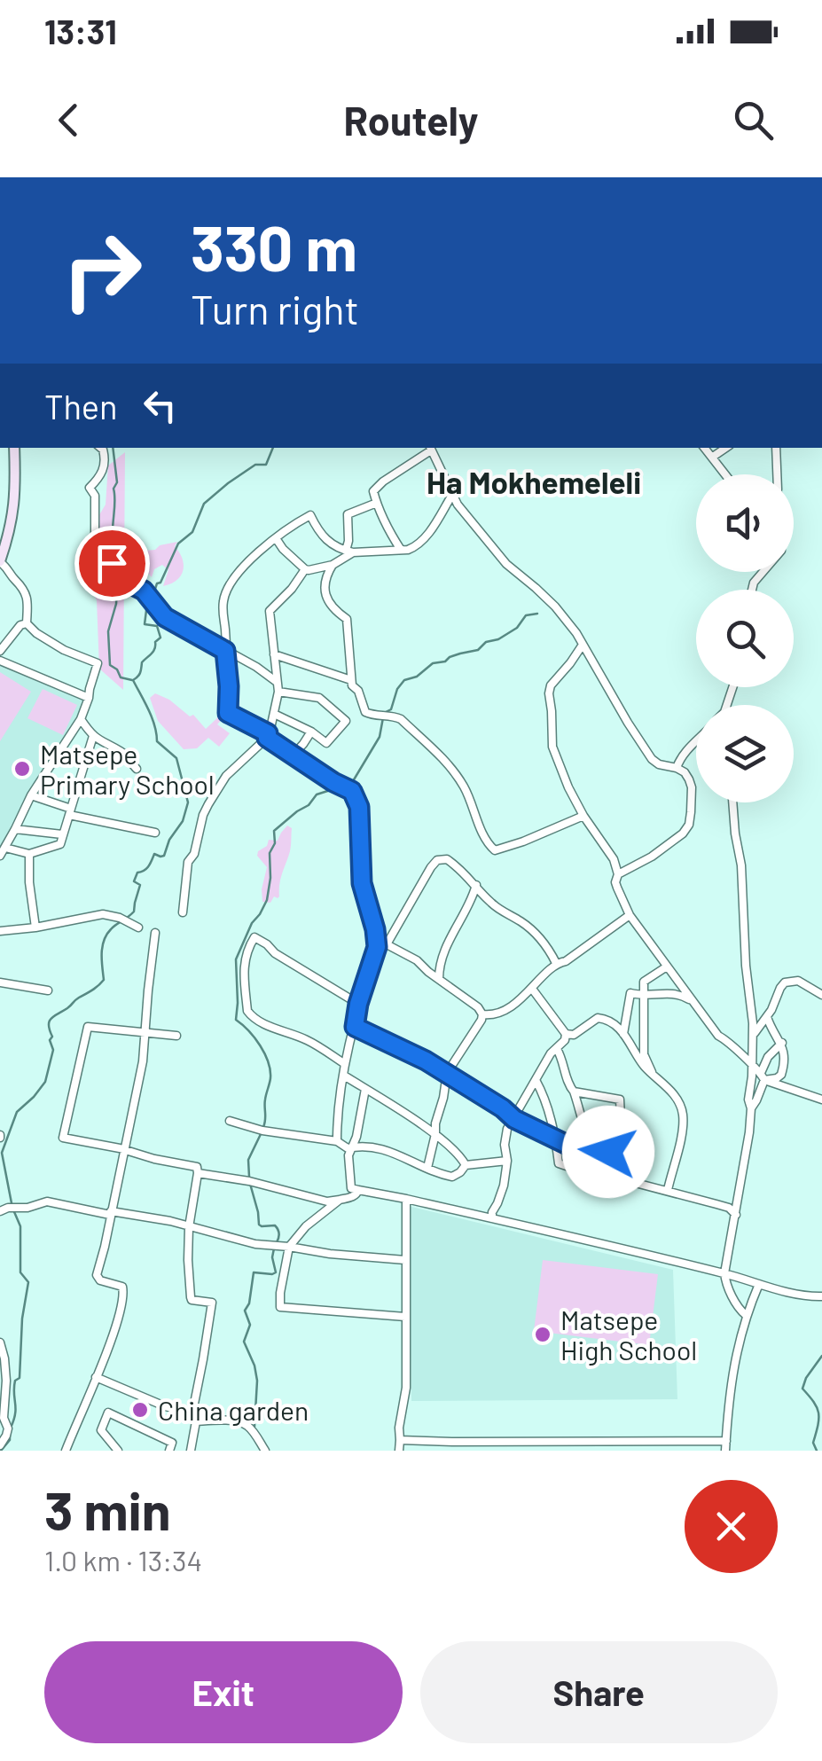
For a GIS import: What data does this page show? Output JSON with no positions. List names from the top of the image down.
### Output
{
  "districts": ["Ha Mokhemeleli"],
  "places": ["Matsepe Primary School", "Matsepe High School", "China garden"],
  "page": {
    "status": "13:31",
    "header": "Routely",
    "turn": ["330 m", "Turn right"],
    "then": "Then",
    "heading": ["3 min", "1.0 km · 13:34"],
    "buttons": ["Exit", "Share"]
  }
}
